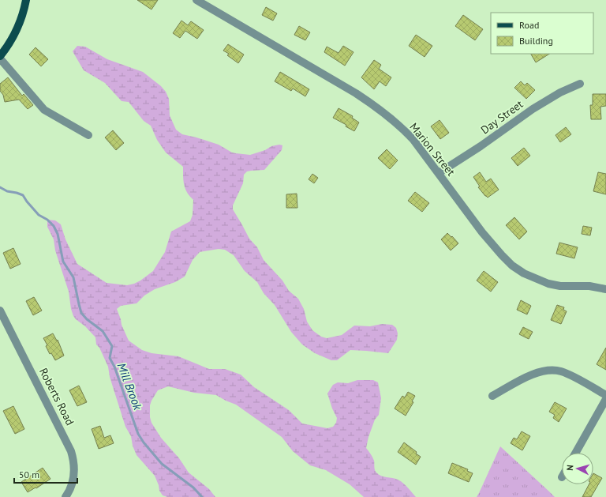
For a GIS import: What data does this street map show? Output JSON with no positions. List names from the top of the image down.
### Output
{
  "streets": {
    "street": ["Day Street", "Marion Street", "Roberts Road"]
  },
  "crossings": [
    ["Day Street", "Marion Street"]
  ],
  "water": ["Mill Brook"],
  "legend": ["Road", "Building"],
  "scale_bar": "50 m",
  "north": "left"
}
